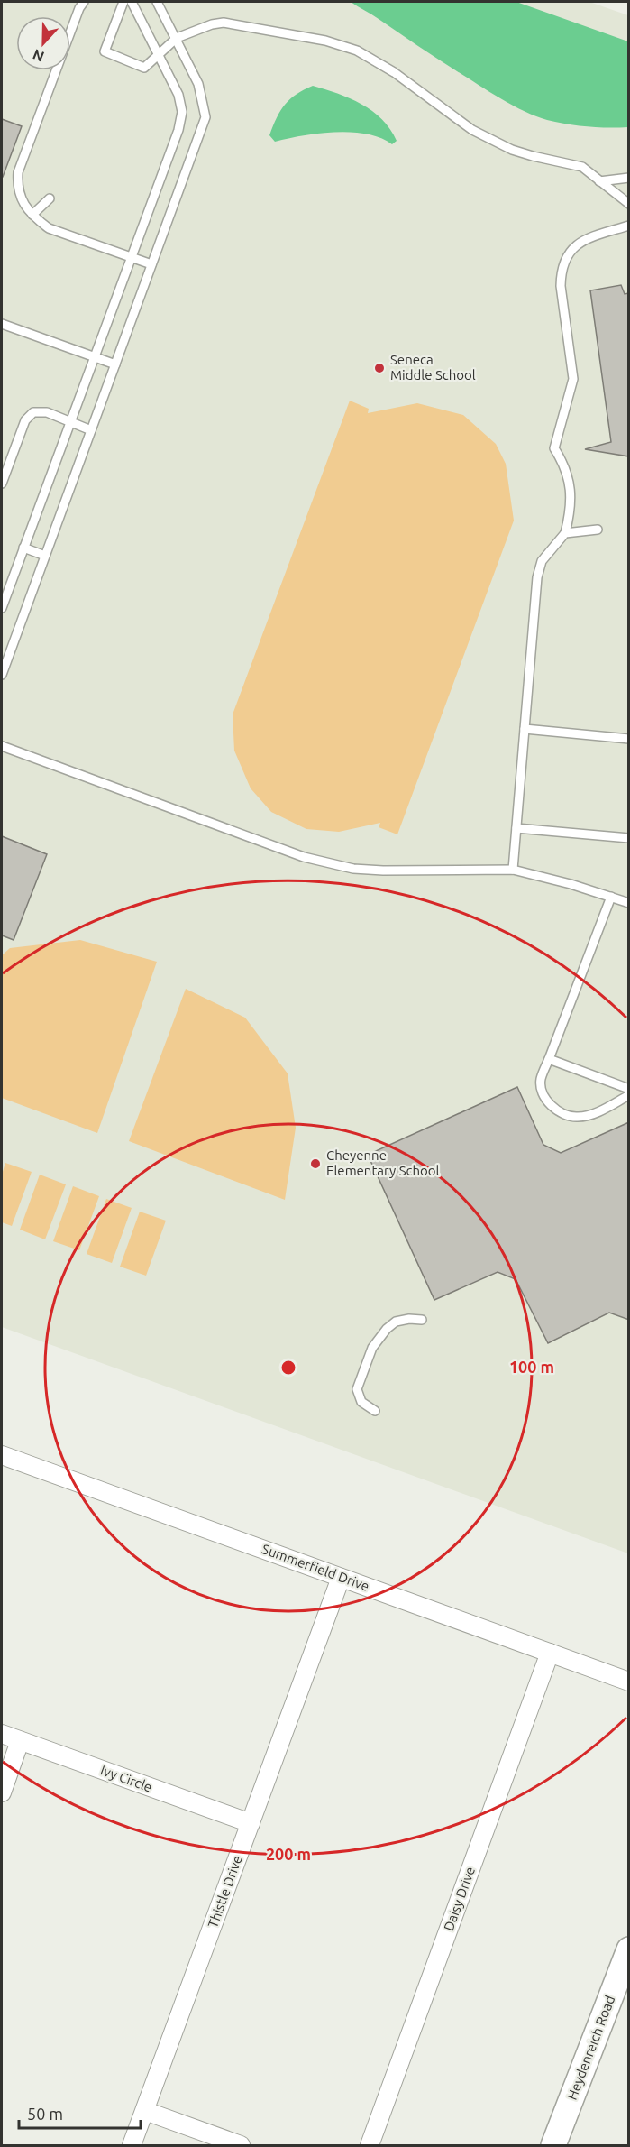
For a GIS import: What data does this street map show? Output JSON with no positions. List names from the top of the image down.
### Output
{
  "streets": {
    "street": [
      "Summerfield Drive",
      "Ivy Circle",
      "Thistle Drive",
      "Daisy Drive",
      "Heydenreich Road"
    ]
  },
  "crossings": [
    ["Summerfield Drive", "Thistle Drive"],
    ["Summerfield Drive", "Daisy Drive"],
    ["Ivy Circle", "Thistle Drive"]
  ],
  "places": ["Seneca Middle School", "Cheyenne Elementary School"],
  "scale_bar": "50 m",
  "north": "bottom",
  "rings": ["100 m", "200 m"]
}
